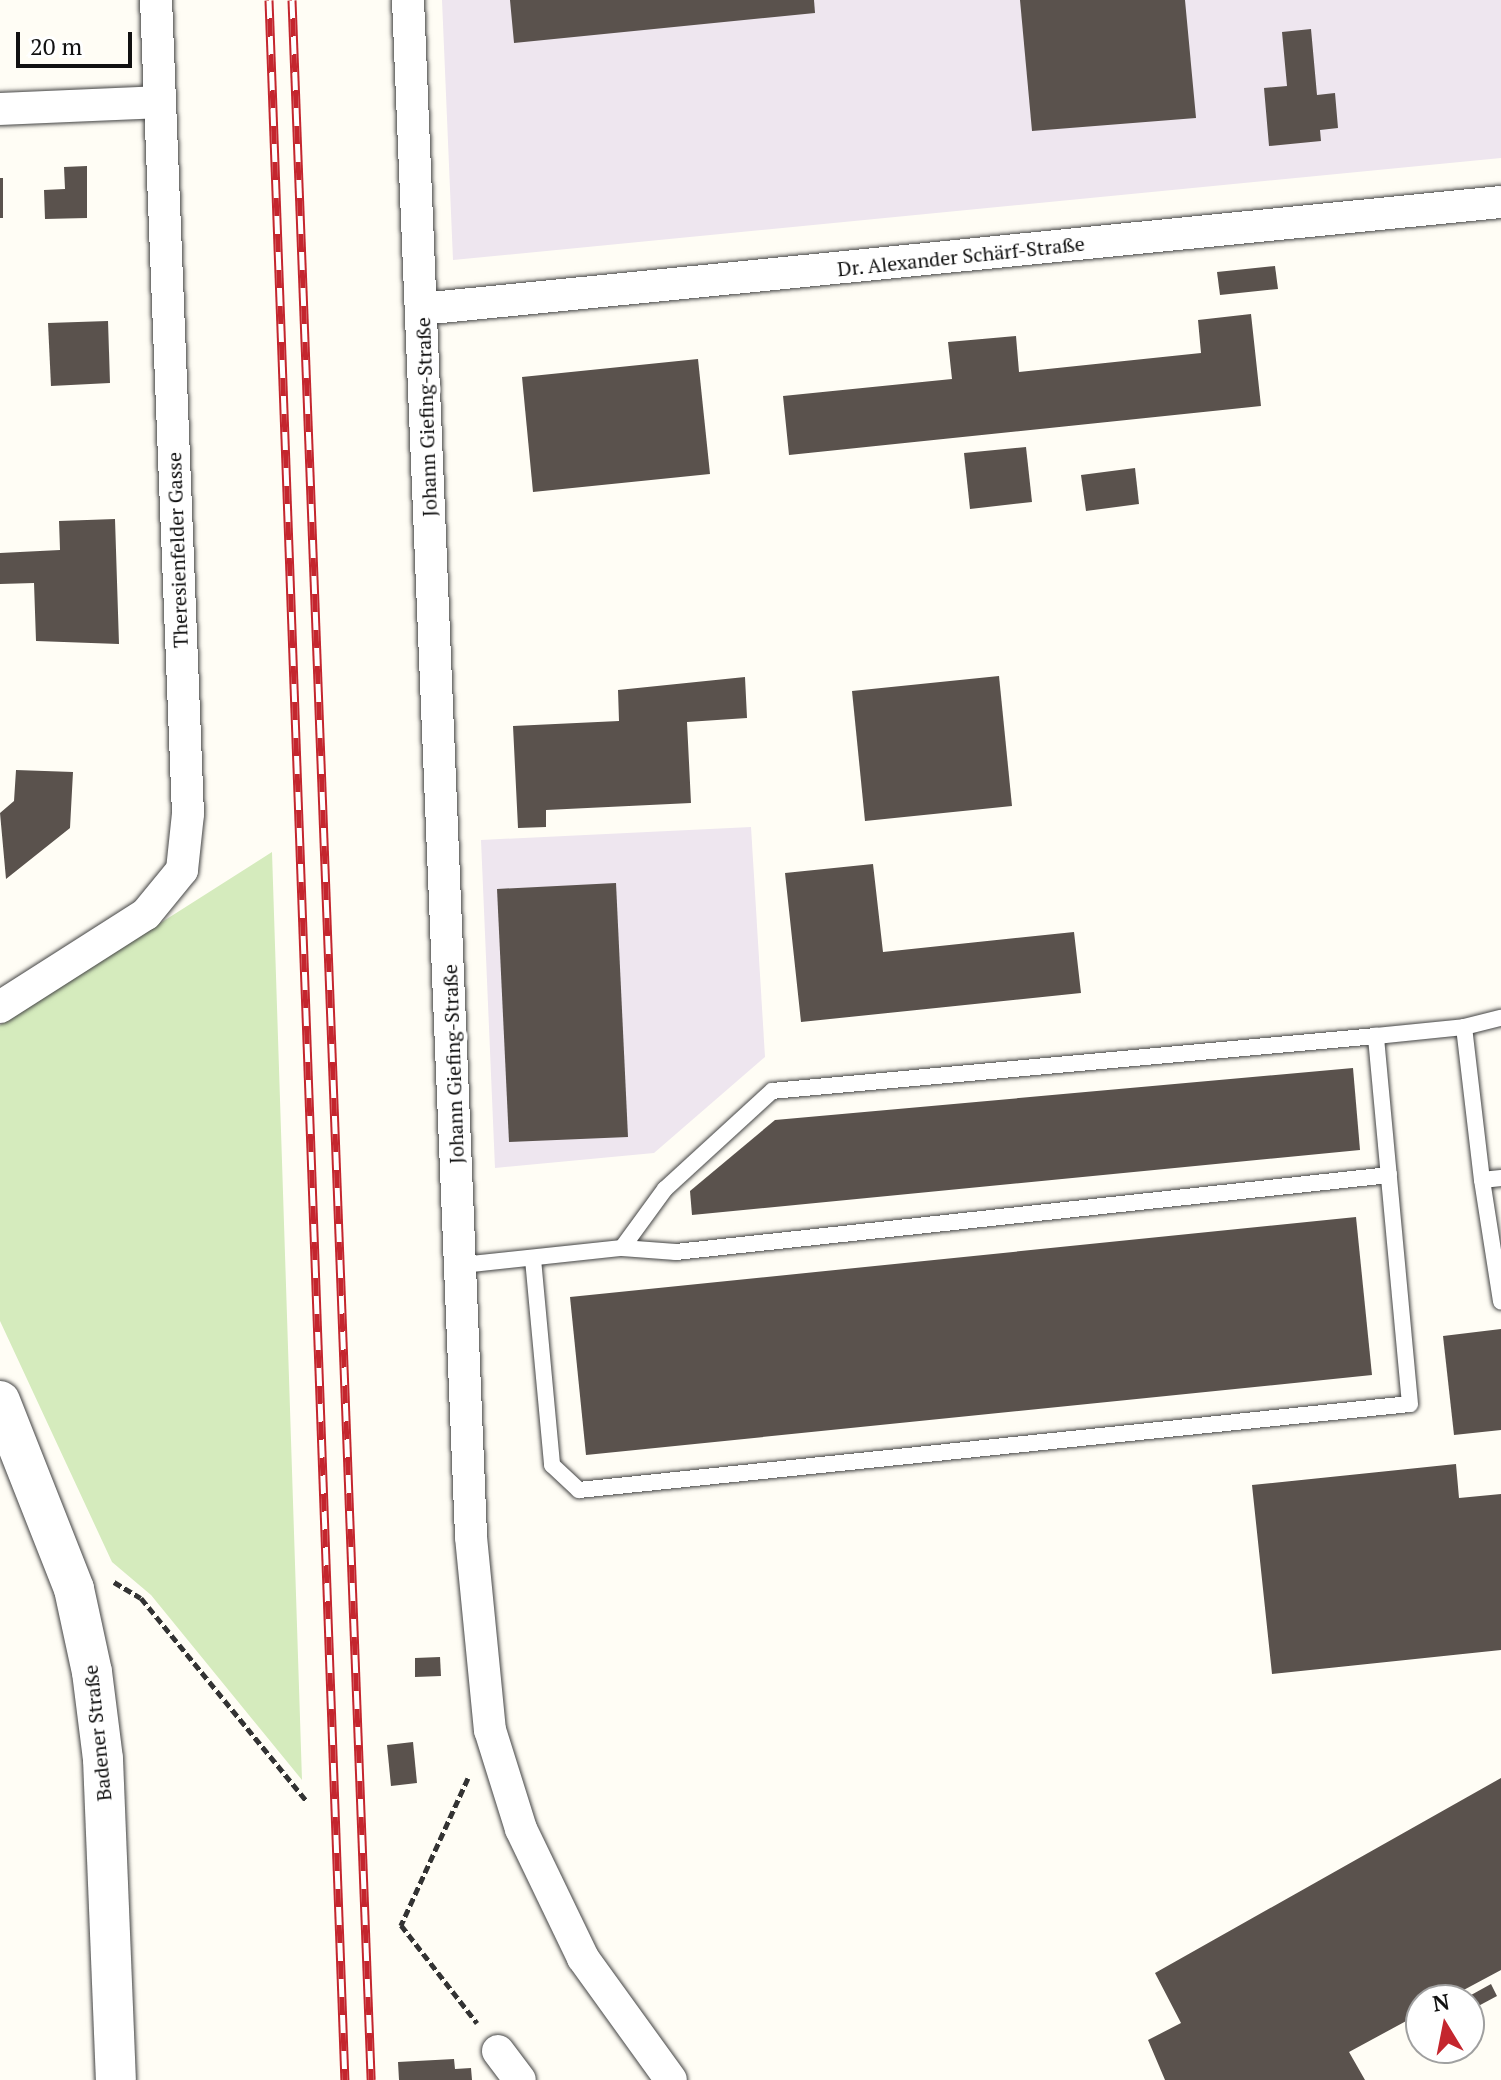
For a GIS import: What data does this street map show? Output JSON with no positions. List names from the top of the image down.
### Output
{
  "streets": {
    "street": [
      "Dr. Alexander Schärf-Straße",
      "Johann Giefing-Straße",
      "Theresienfelder Gasse",
      "Badener Straße"
    ]
  },
  "crossings": [
    ["Dr. Alexander Schärf-Straße", "Johann Giefing-Straße"]
  ],
  "scale_bar": "20 m",
  "north": "top"
}
